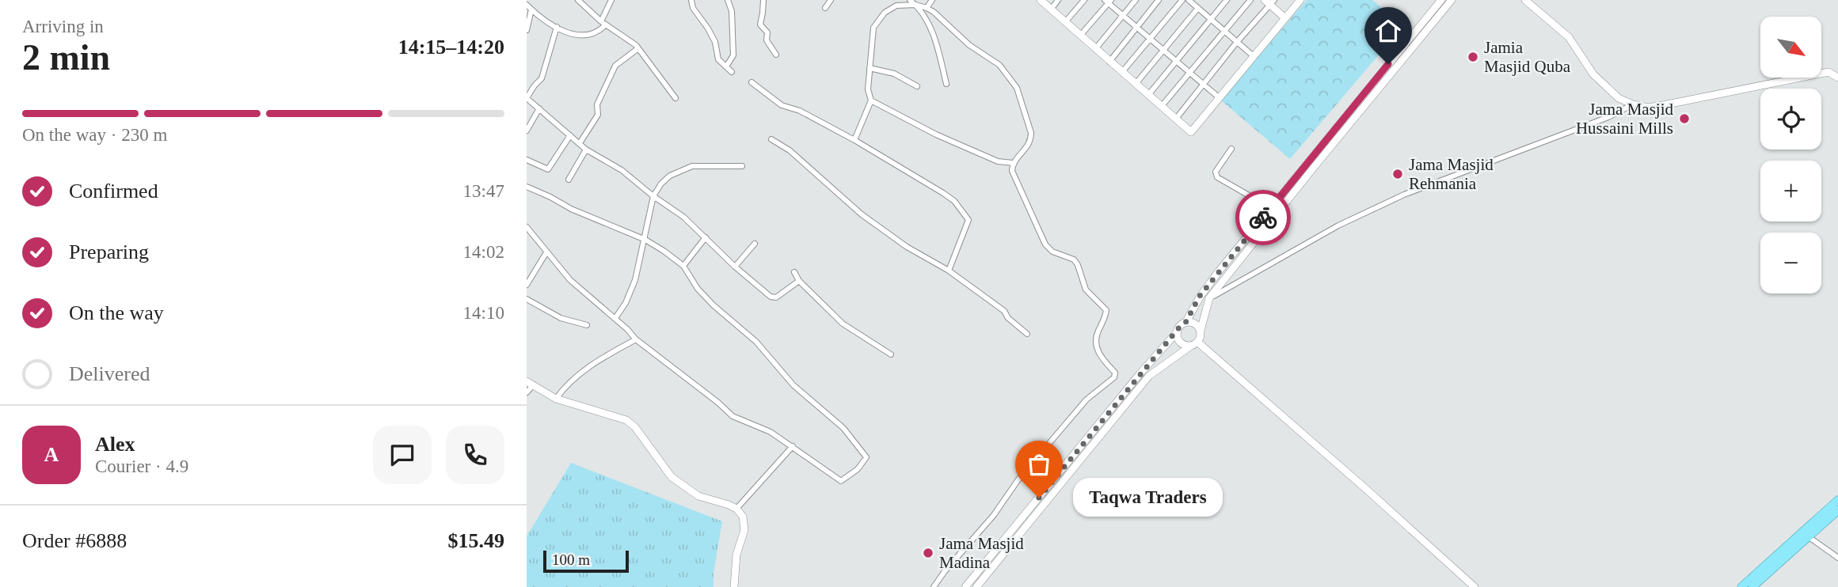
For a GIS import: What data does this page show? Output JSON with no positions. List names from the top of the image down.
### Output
{
  "places": [
    "Jamia Masjid Quba",
    "Jama Masjid Hussaini Mills",
    "Jama Masjid Rehmania",
    "Taqwa Traders",
    "Jama Masjid Madina"
  ],
  "scale_bar": "100 m",
  "north": "bottom right",
  "page": {
    "heading": ["2 min", "Arriving in", "14:15–14:20"],
    "panel": [
      "Alex",
      "Courier · 4.9",
      "Order #6888",
      "$15.49"
    ],
    "map_buttons": ["+", "−"],
    "bar": "On the way · 230 m",
    "list": [
      ["Confirmed", "13:47"],
      ["Preparing", "14:02"],
      ["On the way", "14:10"],
      "Delivered"
    ],
    "round": "A",
    "bubble": "Taqwa Traders",
    "scale": "100 m"
  }
}
